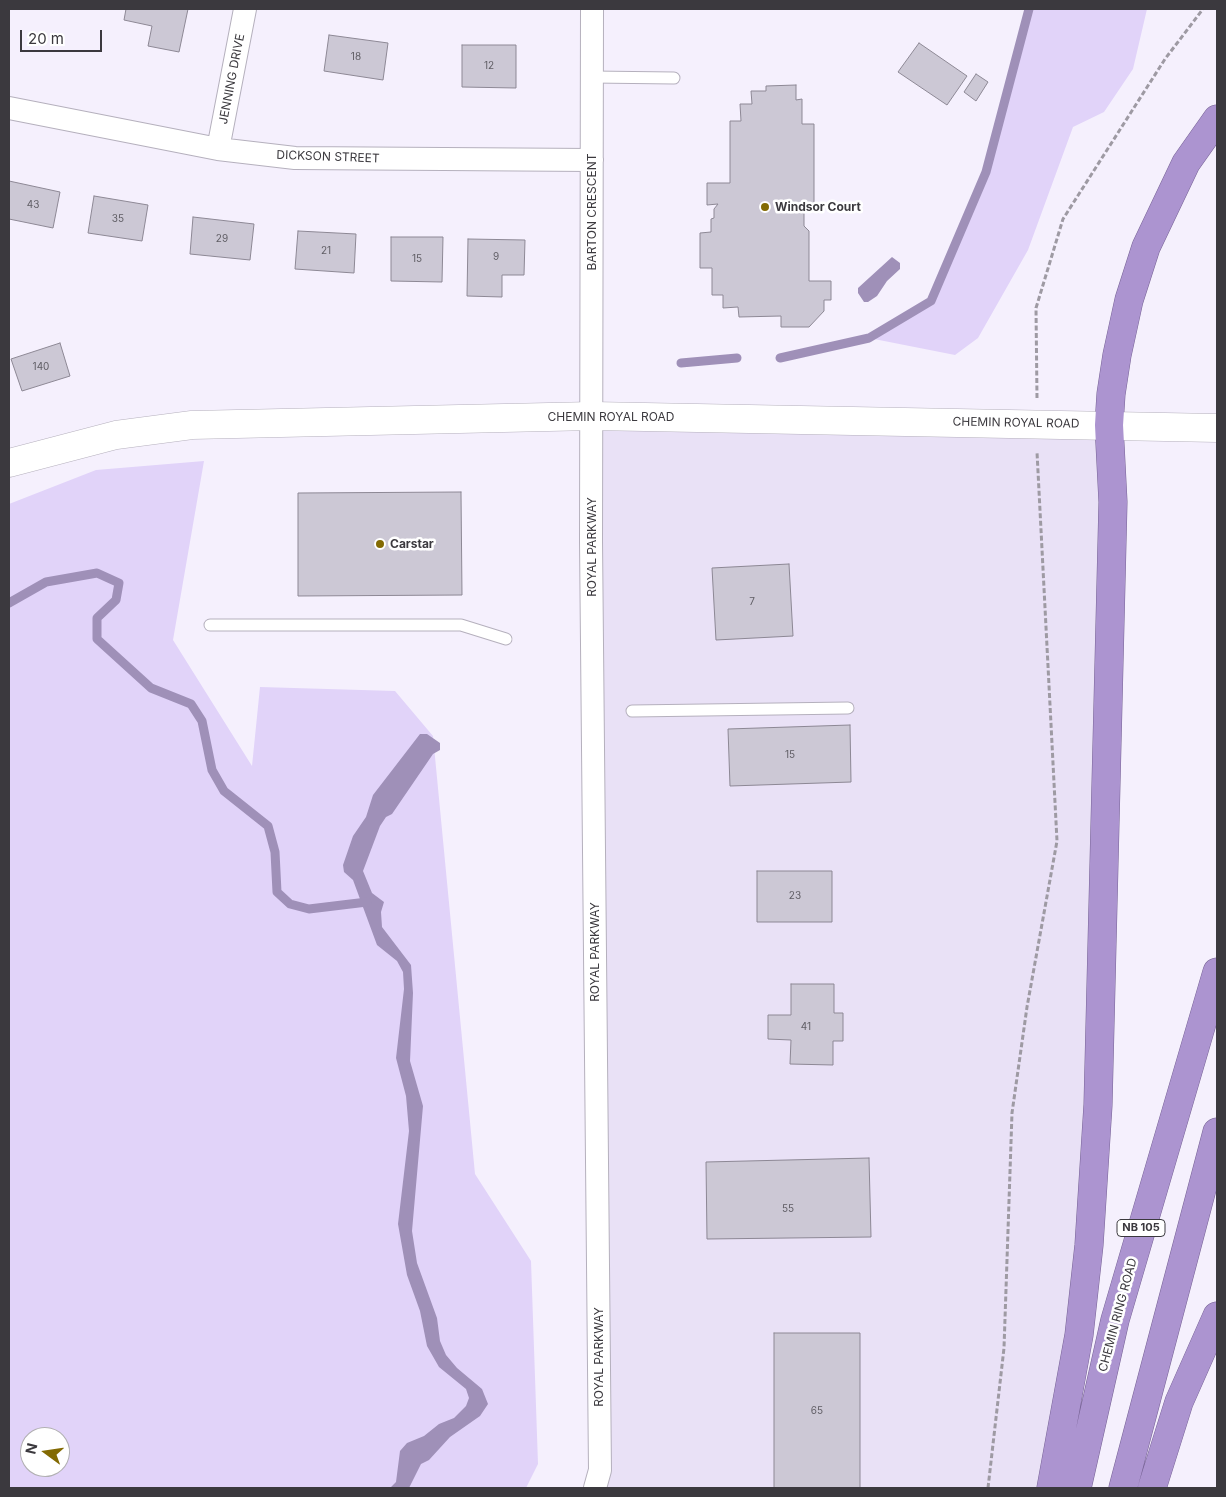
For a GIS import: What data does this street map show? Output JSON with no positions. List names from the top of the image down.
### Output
{
  "streets": {
    "highway": ["NB 105", "CHEMIN RING ROAD"],
    "main road": ["CHEMIN ROYAL ROAD"],
    "street": [
      "JENNING DRIVE",
      "DICKSON STREET",
      "BARTON CRESCENT",
      "ROYAL PARKWAY"
    ]
  },
  "crossings": [
    ["JENNING DRIVE", "DICKSON STREET"],
    ["DICKSON STREET", "BARTON CRESCENT"],
    ["BARTON CRESCENT", "CHEMIN ROYAL ROAD"],
    ["BARTON CRESCENT", "ROYAL PARKWAY"],
    ["CHEMIN ROYAL ROAD", "ROYAL PARKWAY"]
  ],
  "places": ["Windsor Court", "Carstar"],
  "house_numbers": [
    "18",
    "12",
    "43",
    "35",
    "29",
    "21",
    "9",
    "15",
    "140",
    "7",
    "15",
    "23",
    "41",
    "55",
    "65"
  ],
  "scale_bar": "20 m",
  "north": "left"
}
